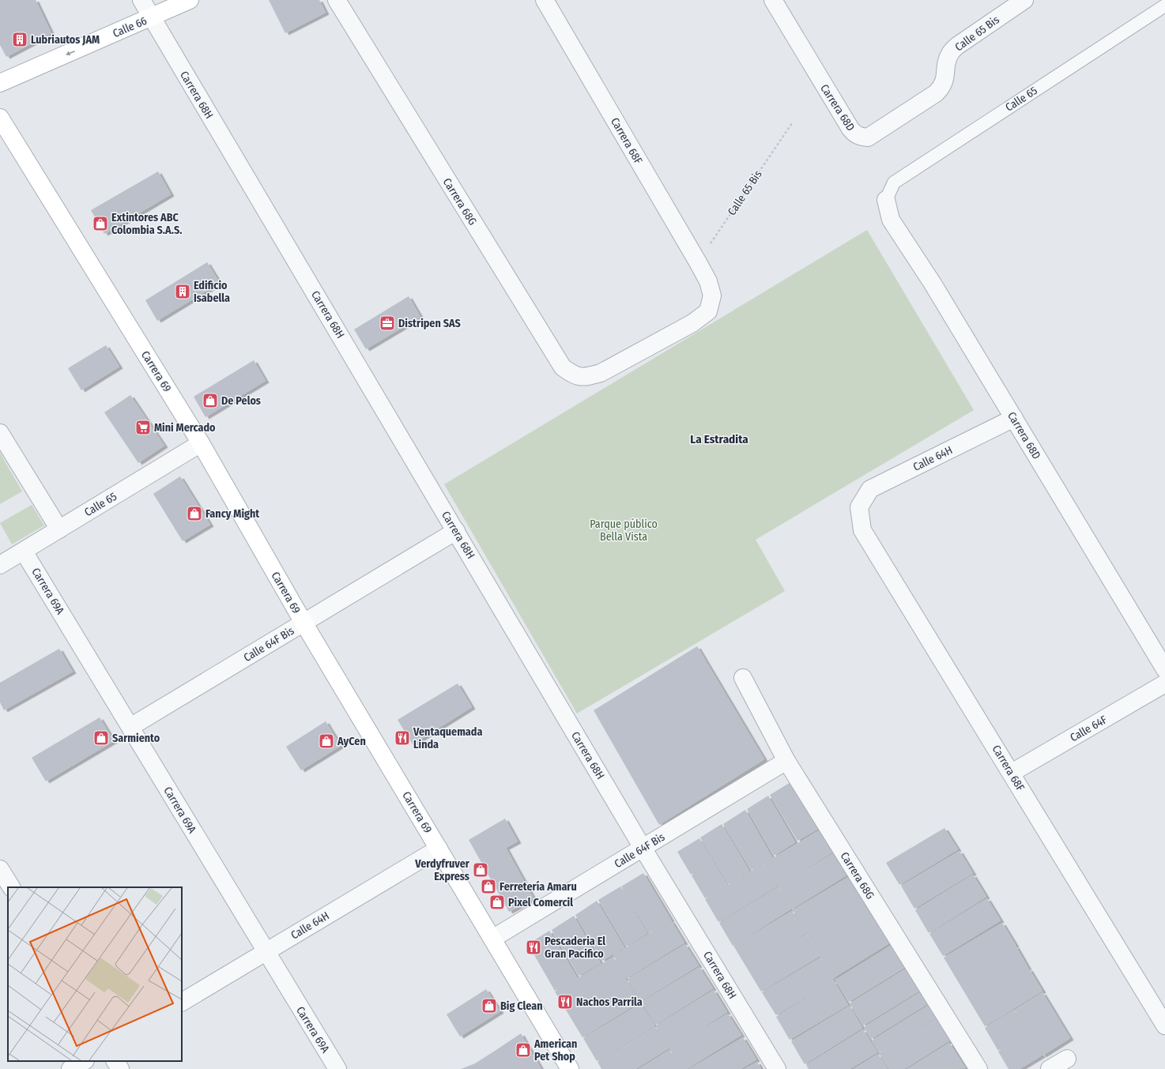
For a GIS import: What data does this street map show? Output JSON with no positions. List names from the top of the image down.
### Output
{
  "streets": {
    "street": [
      "Calle 66",
      "Calle 65 Bis",
      "Carrera 68H",
      "Calle 65",
      "Carrera 68D",
      "Carrera 68F",
      "Carrera 68G",
      "Carrera 69",
      "Calle 64H",
      "Carrera 69A",
      "Calle 64F Bis",
      "Calle 64F"
    ]
  },
  "crossings": [
    ["Calle 66", "Carrera 68H"],
    ["Calle 65 Bis", "Carrera 68D"],
    ["Calle 65 Bis", "Carrera 68F"],
    ["Carrera 68H", "Calle 64F Bis"],
    ["Calle 65", "Carrera 68D"],
    ["Calle 65", "Carrera 69"],
    ["Calle 65", "Carrera 69A"],
    ["Carrera 68D", "Calle 64H"],
    ["Carrera 68F", "Carrera 68G"],
    ["Carrera 68F", "Calle 64H"],
    ["Carrera 68F", "Calle 64F"],
    ["Carrera 68G", "Calle 64F Bis"],
    ["Carrera 69", "Calle 64H"],
    ["Carrera 69", "Calle 64F Bis"],
    ["Calle 64H", "Carrera 69A"],
    ["Carrera 69A", "Calle 64F Bis"]
  ],
  "one_way": ["Calle 66"],
  "districts": ["La Estradita"],
  "parks": ["Parque público Bella Vista"],
  "places": {
    "building": ["Lubriautos JAM", "Edificio Isabella"],
    "shop": [
      "Extintores ABC Colombia S.A.S.",
      "De Pelos",
      "Fancy Might",
      "Sarmiento",
      "AyCen",
      "Verdyfruver Express",
      "Ferretería Amaru",
      "Pixel Comercil",
      "Big Clean",
      "American Pet Shop"
    ],
    "office": ["Distripen SAS"],
    "supermarket": ["Mini Mercado"],
    "restaurant": ["Ventaquemada Linda", "Pescaderia El Gran Pacifico", "Nachos Parrila"]
  }
}
